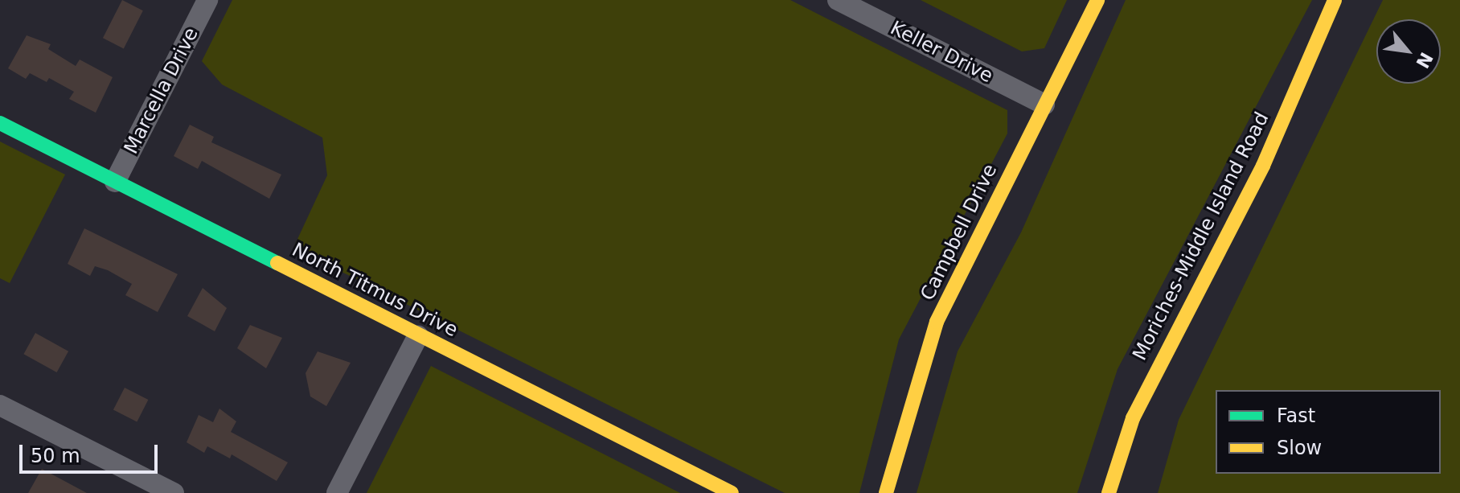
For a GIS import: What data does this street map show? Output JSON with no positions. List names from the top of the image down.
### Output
{
  "streets": {
    "street": [
      "Keller Drive",
      "Marcella Drive",
      "Campbell Drive",
      "Moriches-Middle Island Road",
      "North Titmus Drive"
    ]
  },
  "crossings": [
    ["Keller Drive", "Campbell Drive"],
    ["Marcella Drive", "North Titmus Drive"]
  ],
  "legend": ["Fast", "Slow"],
  "scale_bar": "50 m",
  "north": "bottom right"
}
